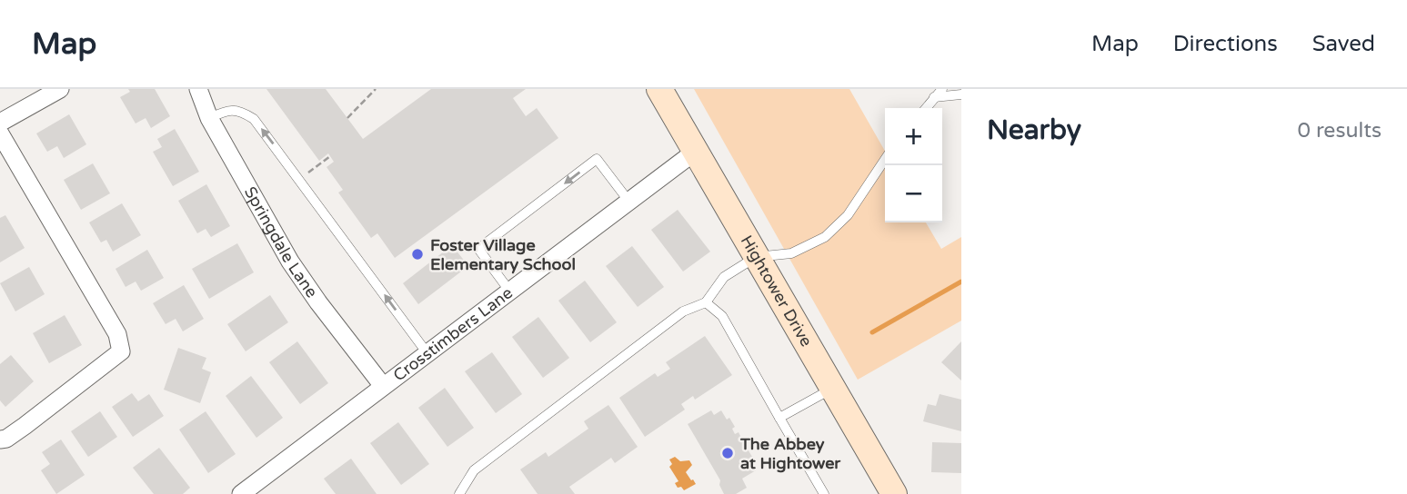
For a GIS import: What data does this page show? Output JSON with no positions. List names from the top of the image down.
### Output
{
  "streets": {
    "street": ["Springdale Lane", "Hightower Drive", "Crosstimbers Lane"]
  },
  "crossings": [
    ["Springdale Lane", "Crosstimbers Lane"],
    ["Hightower Drive", "Crosstimbers Lane"]
  ],
  "places": ["Foster Village Elementary School", "The Abbey at Hightower"],
  "page": {
    "header": "Map",
    "nav": ["Map", "Directions", "Saved"],
    "heading": ["Nearby", "0 results"],
    "map_buttons": ["+", "−"]
  }
}
